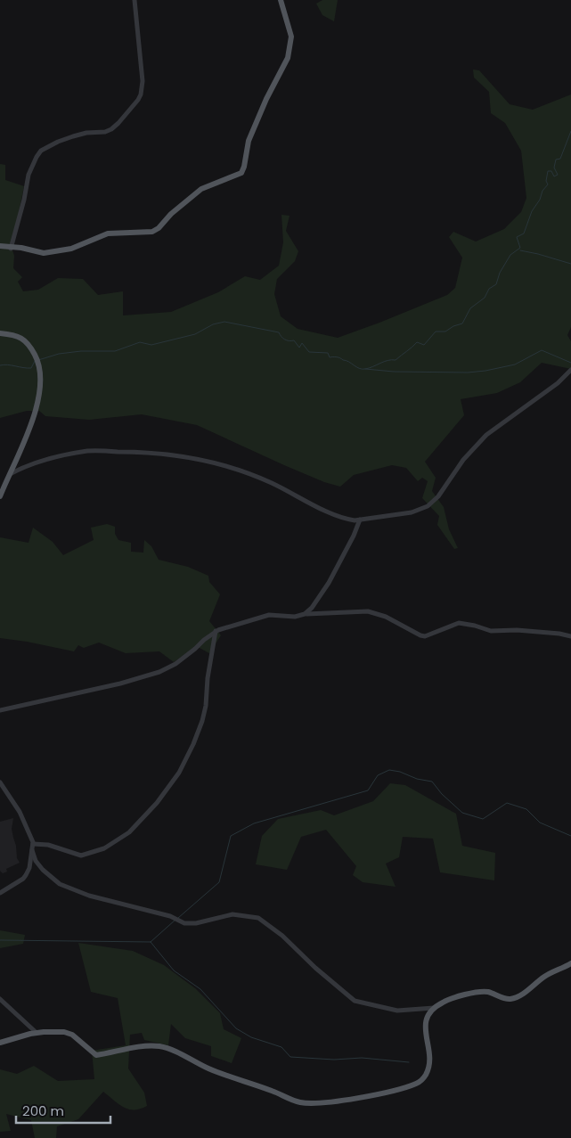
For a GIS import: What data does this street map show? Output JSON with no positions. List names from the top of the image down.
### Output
{
  "scale_bar": "200 m"
}
